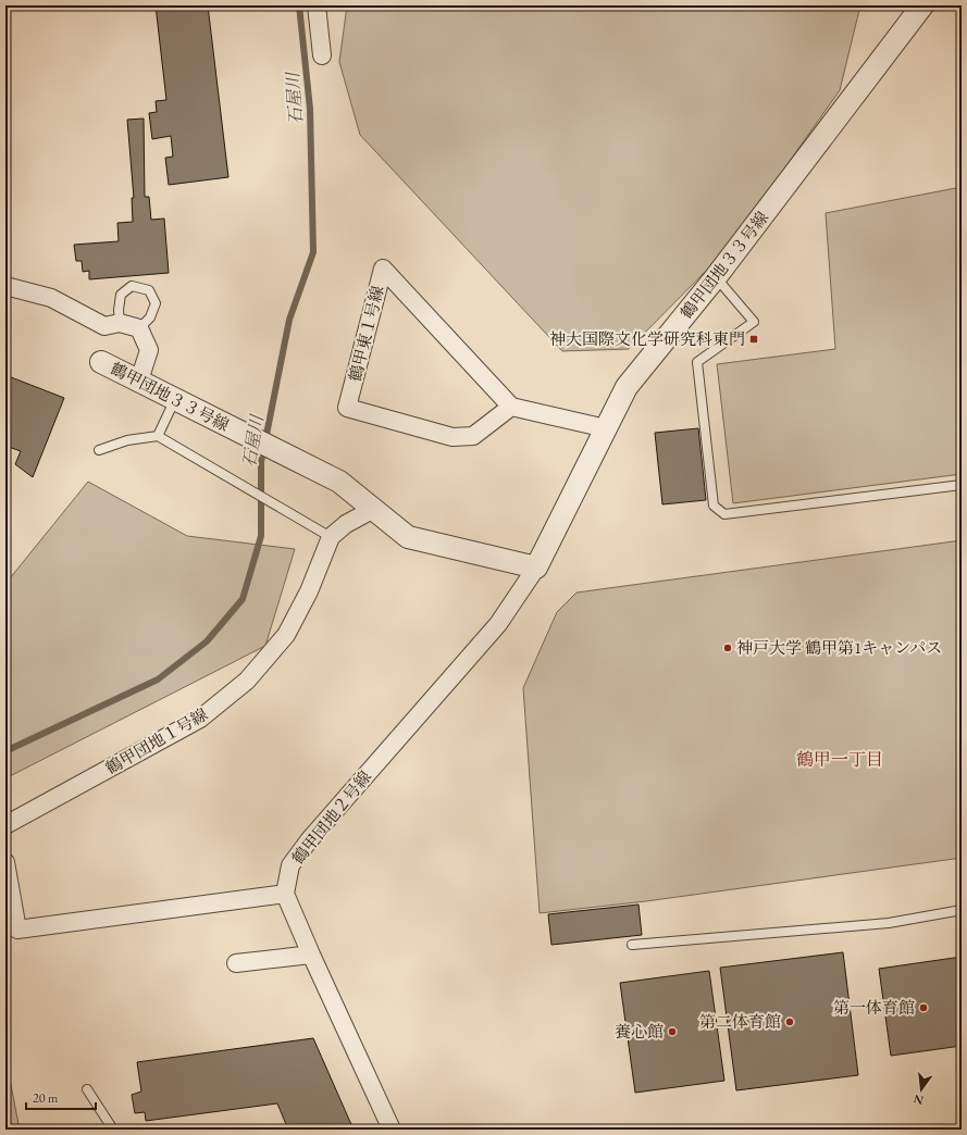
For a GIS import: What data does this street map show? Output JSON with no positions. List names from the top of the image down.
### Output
{
  "streets": {
    "street": [
      "鶴甲団地３３号線",
      "鶴甲東１号線",
      "鶴甲団地１号線",
      "鶴甲団地２号線"
    ]
  },
  "crossings": [
    ["鶴甲団地３３号線", "鶴甲団地２号線"]
  ],
  "districts": ["鶴甲一丁目"],
  "water": ["石屋川"],
  "places": {
    "transit": ["神大国際文化学研究科東門"],
    "other": [
      "神戸大学 鶴甲第1キャンパス",
      "第一体育館",
      "第二体育館",
      "養心館"
    ]
  },
  "scale_bar": "20 m",
  "north": "bottom"
}
